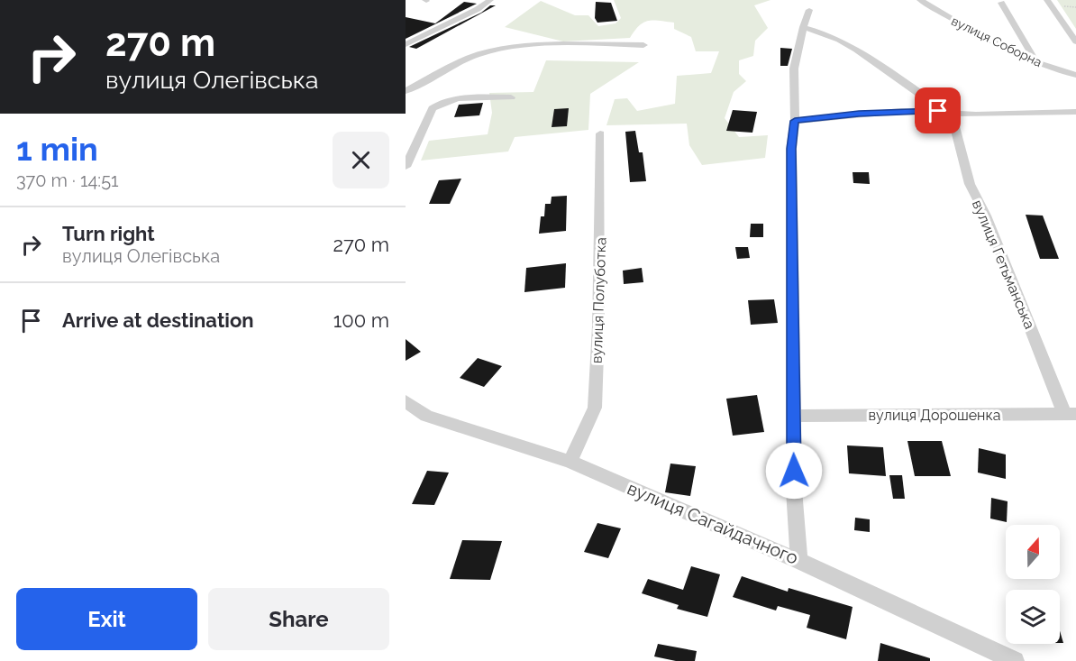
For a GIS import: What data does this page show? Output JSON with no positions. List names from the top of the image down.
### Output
{
  "streets": {
    "street": [
      "вулиця Соборна",
      "вулиця Гетьманська",
      "вулиця Полуботка",
      "вулиця Дорошенка",
      "вулиця Сагайдачного"
    ]
  },
  "crossings": [
    ["вулиця Гетьманська", "вулиця Дорошенка"],
    ["вулиця Полуботка", "вулиця Сагайдачного"]
  ],
  "north": "top",
  "page": {
    "turn": ["270 m", "вулиця Олегівська"],
    "heading": ["1 min", "370 m · 14:51"],
    "list": [
      {
        "name": "Turn right",
        "note": "вулиця Олегівська",
        "value": "270 m"
      },
      {
        "name": "Arrive at destination",
        "value": "100 m"
      }
    ],
    "buttons": ["Exit", "Share"]
  }
}
